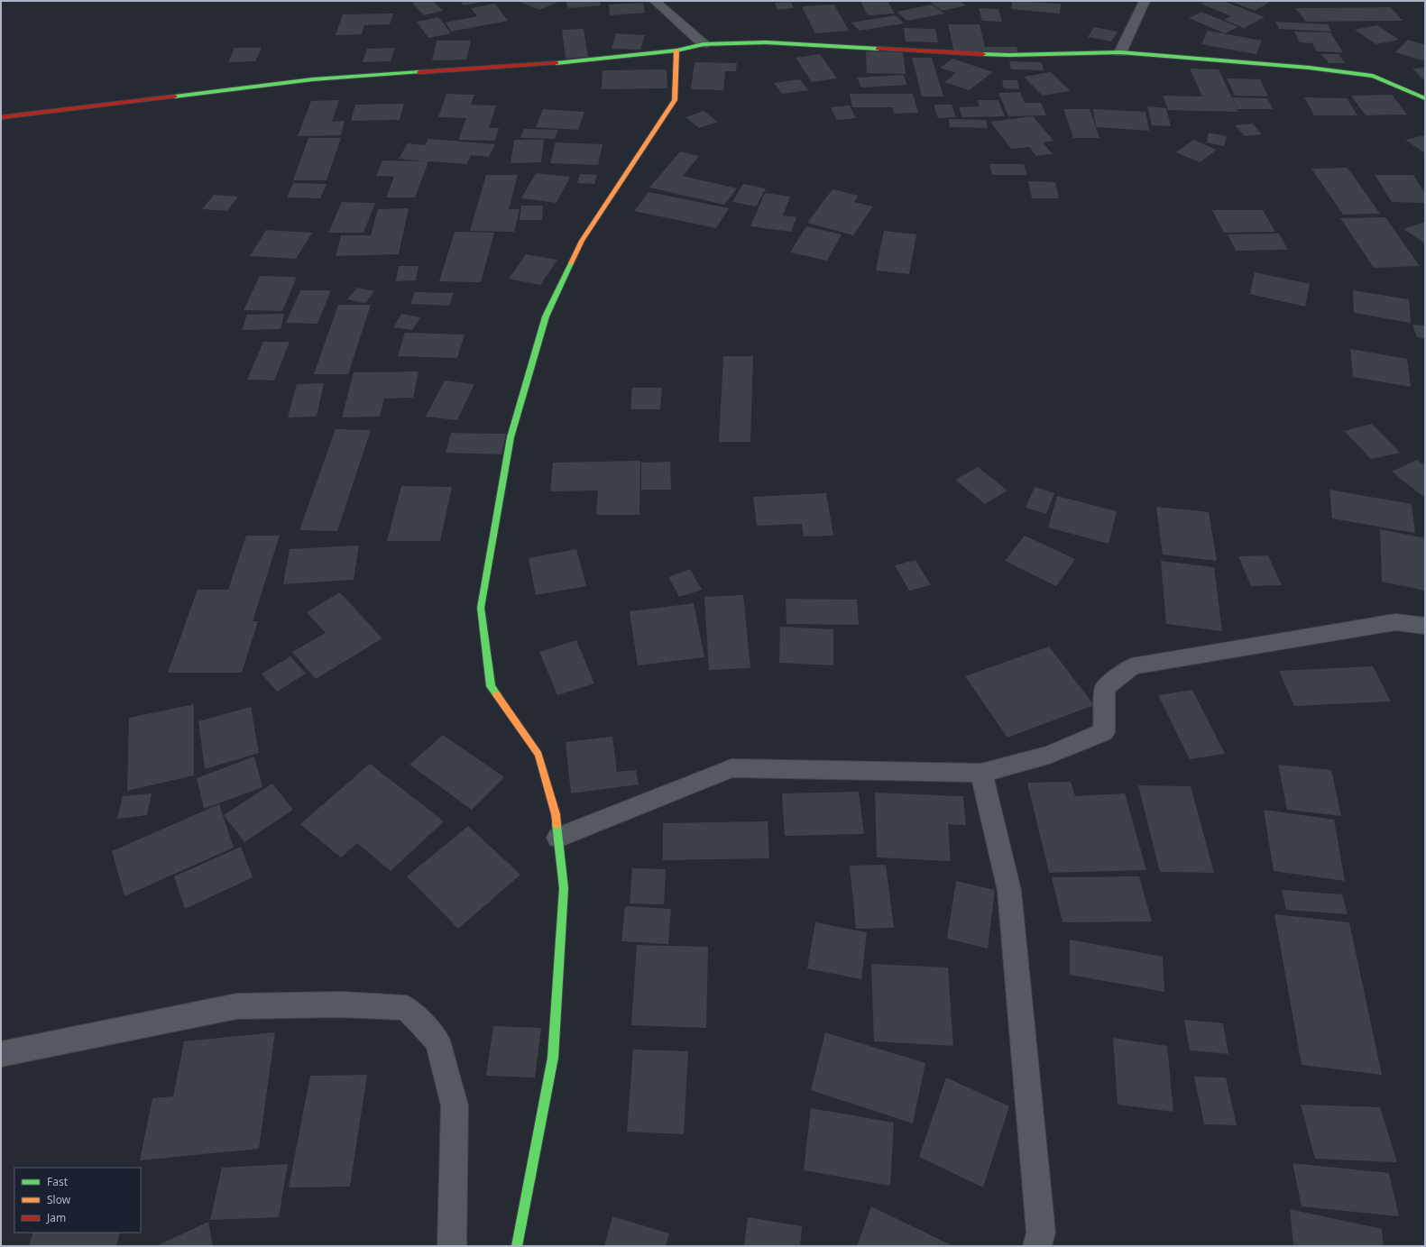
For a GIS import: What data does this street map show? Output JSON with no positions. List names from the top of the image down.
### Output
{
  "legend": ["Fast", "Slow", "Jam"]
}
